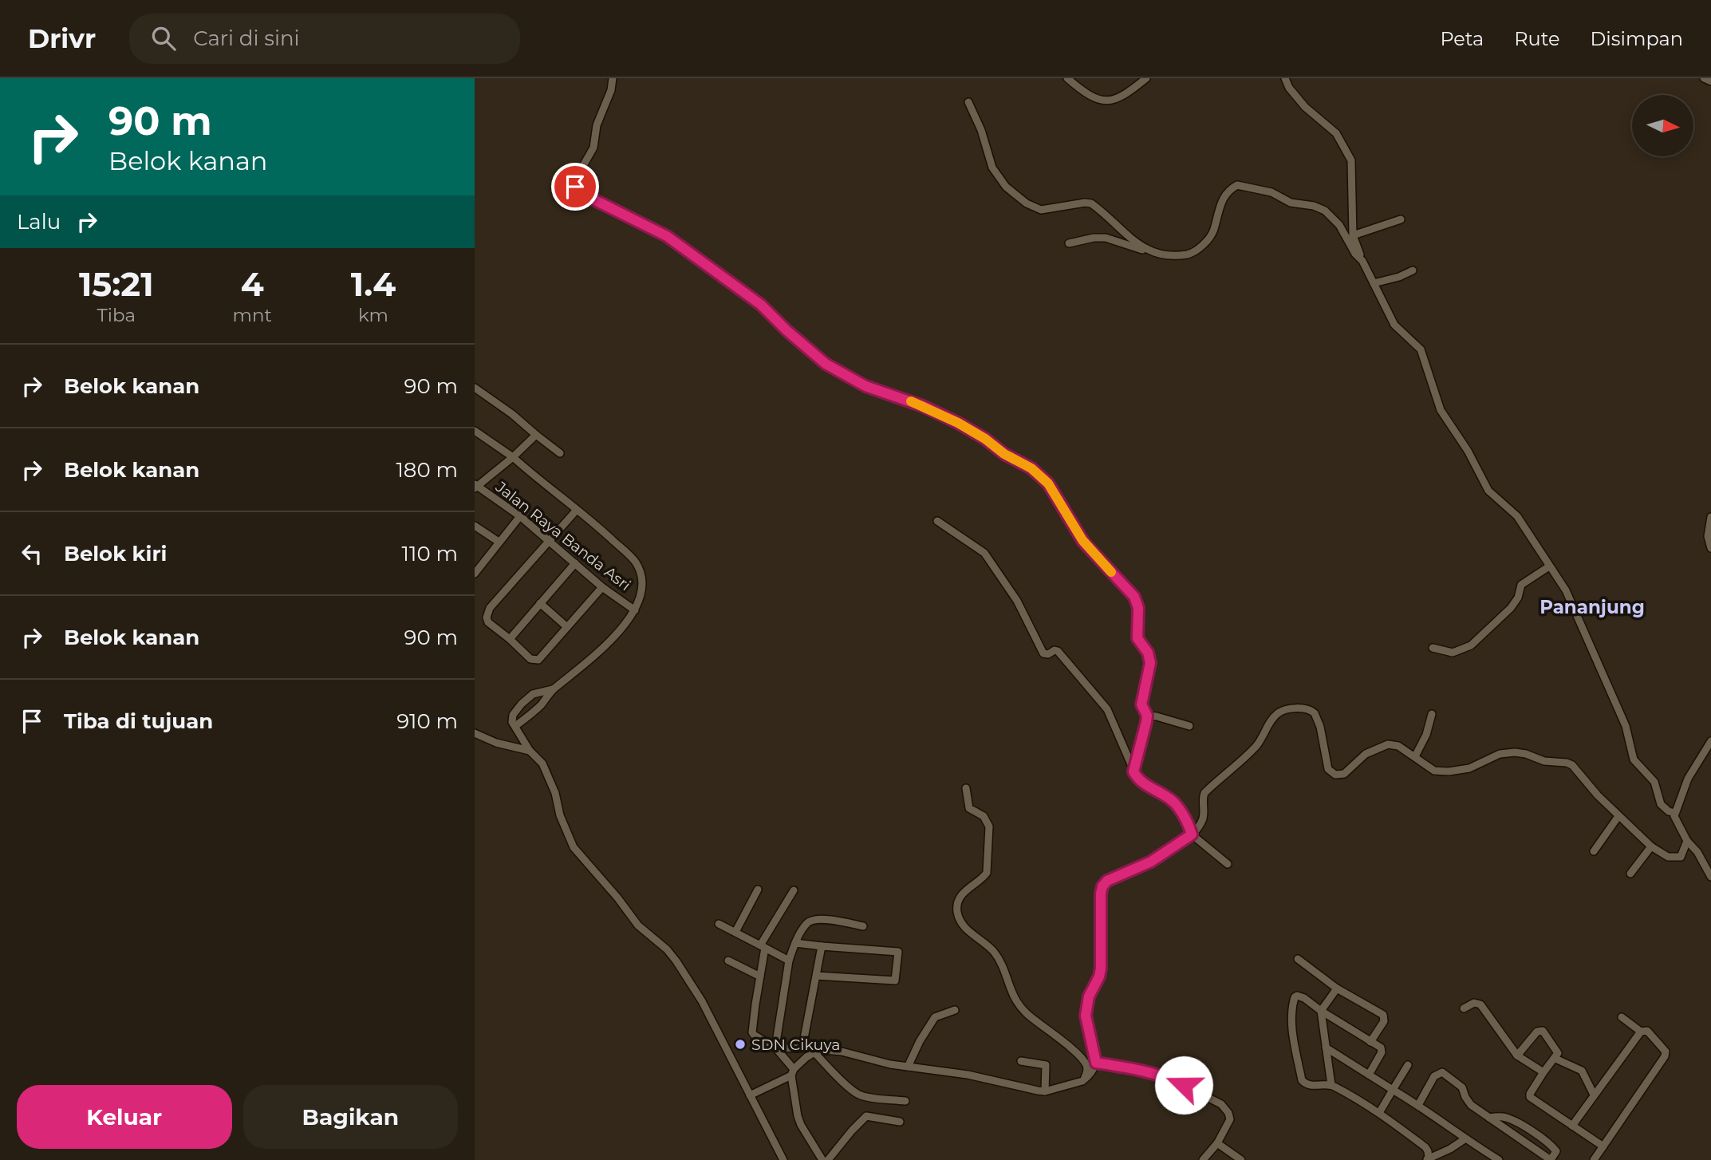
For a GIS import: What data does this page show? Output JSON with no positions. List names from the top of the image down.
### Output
{
  "streets": {
    "street": ["Jalan Raya Banda Asri"]
  },
  "districts": ["Pananjung"],
  "places": ["SDN Cikuya"],
  "north": "right",
  "page": {
    "header": "Drivr",
    "search": "Cari di sini",
    "nav": ["Peta", "Rute", "Disimpan"],
    "turn": ["90 m", "Belok kanan"],
    "then": "Lalu",
    "eta": [
      "15:21",
      "Tiba",
      "4",
      "mnt",
      "1.4",
      "km"
    ],
    "list": [
      {
        "name": "Belok kanan",
        "value": "90 m"
      },
      {
        "name": "Belok kanan",
        "value": "180 m"
      },
      {
        "name": "Belok kiri",
        "value": "110 m"
      },
      {
        "name": "Belok kanan",
        "value": "90 m"
      },
      {
        "name": "Tiba di tujuan",
        "value": "910 m"
      }
    ],
    "buttons": ["Keluar", "Bagikan"]
  }
}
